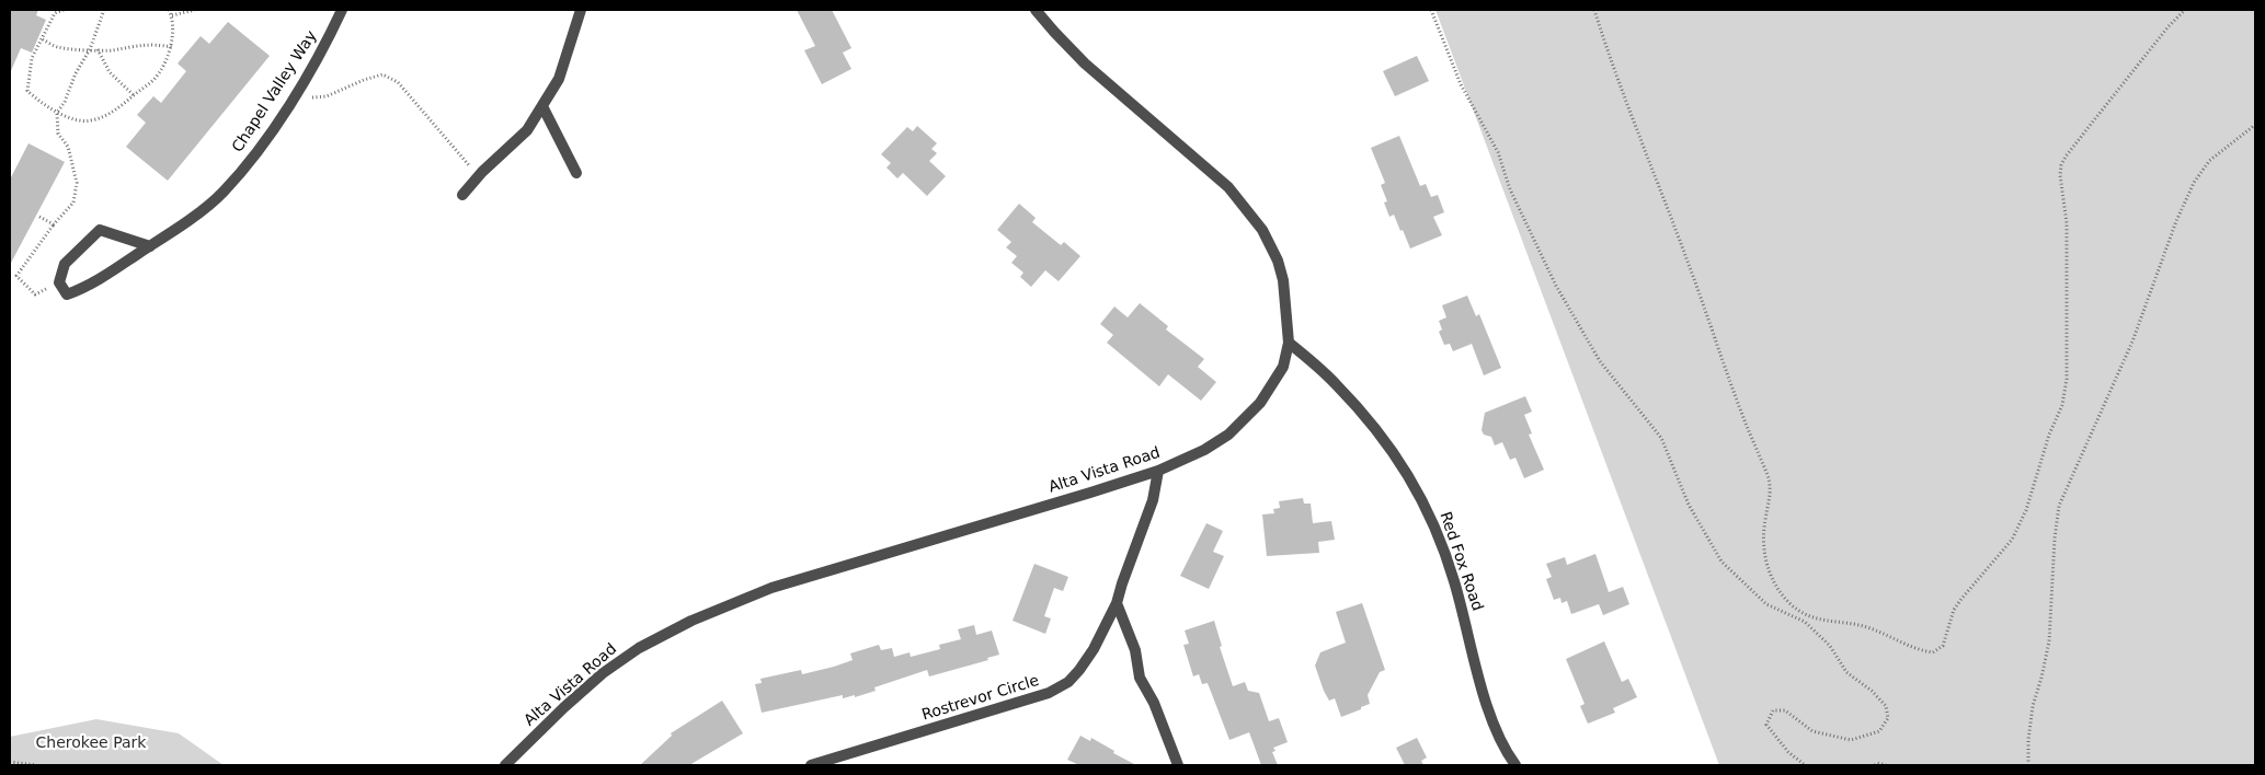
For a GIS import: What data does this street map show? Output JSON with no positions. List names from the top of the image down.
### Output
{
  "streets": {
    "street": [
      "Chapel Valley Way",
      "Alta Vista Road",
      "Red Fox Road",
      "Rostrevor Circle"
    ]
  },
  "crossings": [
    ["Alta Vista Road", "Red Fox Road"],
    ["Alta Vista Road", "Rostrevor Circle"]
  ],
  "parks": ["Cherokee Park"]
}
